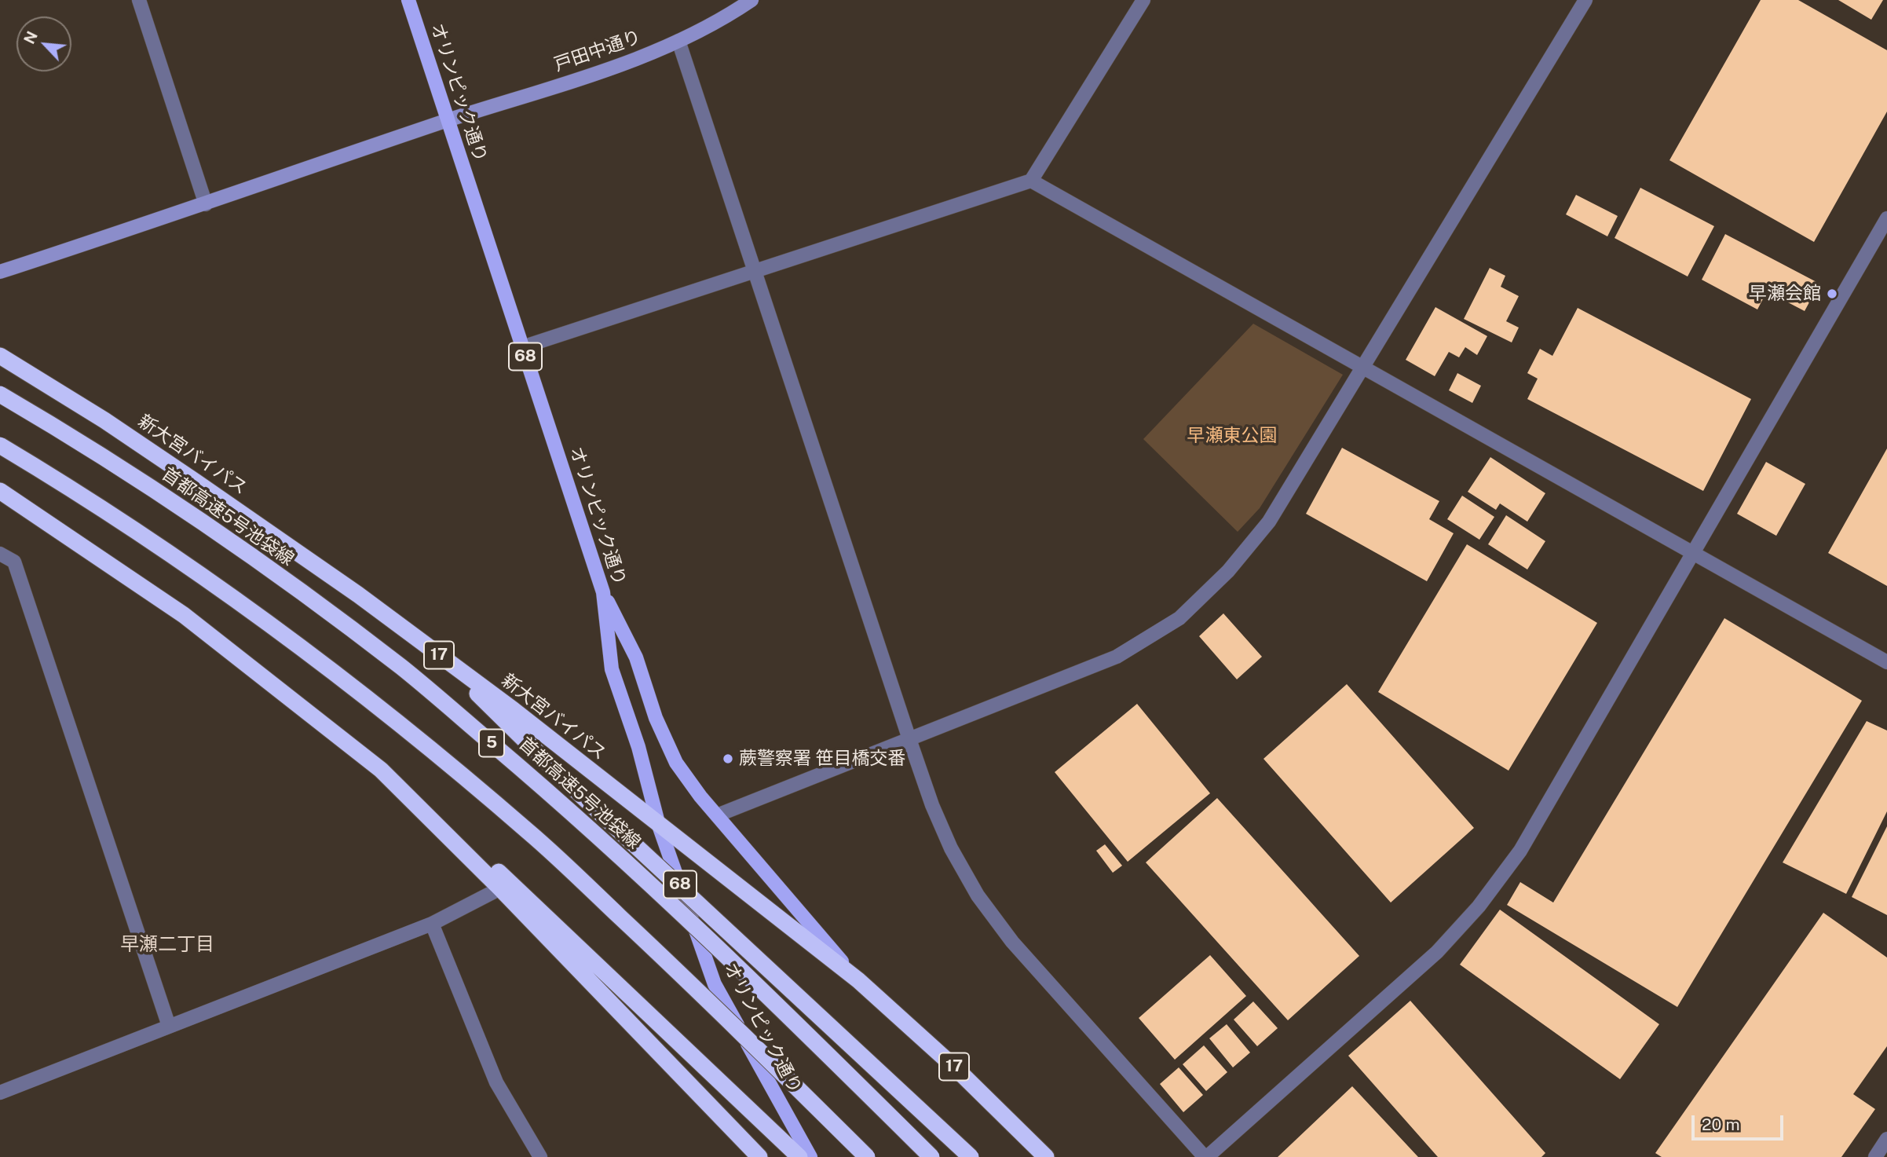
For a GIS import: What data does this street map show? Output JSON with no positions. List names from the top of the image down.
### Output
{
  "streets": {
    "highway": [
      "新大宮バイパス",
      "首都高速5号池袋線",
      "17",
      "5"
    ],
    "main road": ["オリンピック通り", "68"],
    "street": ["戸田中通り"]
  },
  "crossings": [
    ["戸田中通り", "オリンピック通り"],
    ["オリンピック通り", "68"],
    ["オリンピック通り", "新大宮バイパス"],
    ["68", "新大宮バイパス"]
  ],
  "districts": ["早瀬二丁目"],
  "parks": ["早瀬東公園"],
  "places": ["早瀬会館", "蕨警察署 笹目橋交番"],
  "scale_bar": "20 m",
  "north": "top left"
}
